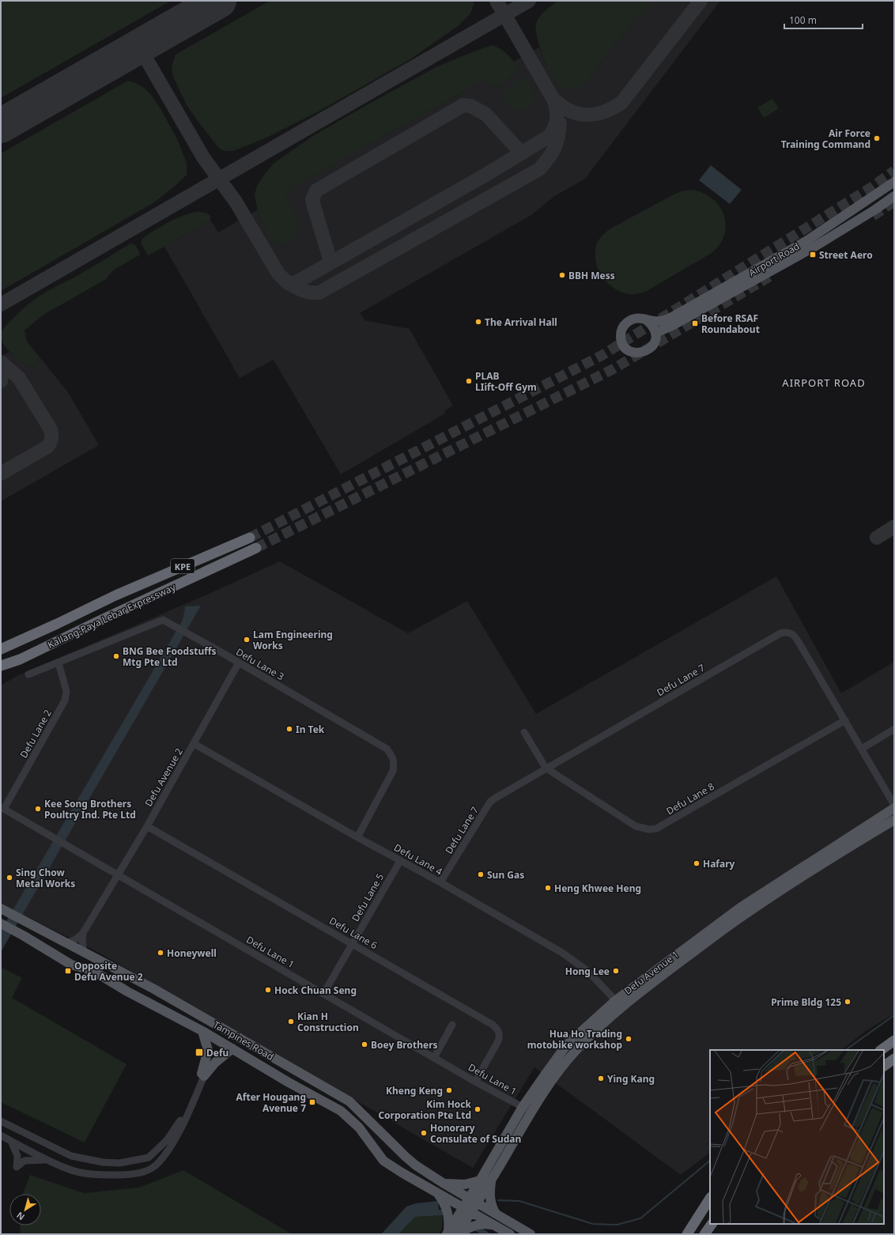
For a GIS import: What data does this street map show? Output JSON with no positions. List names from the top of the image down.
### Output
{
  "streets": {
    "highway": ["KPE", "Kallang-Paya Lebar Expressway"],
    "main road": ["Airport Road", "Defu Avenue 1", "Tampines Road"],
    "street": [
      "Defu Lane 3",
      "Defu Lane 7",
      "Defu Lane 2",
      "Defu Avenue 2",
      "Defu Lane 8",
      "Defu Lane 4",
      "Defu Lane 5",
      "Defu Lane 6",
      "Defu Lane 1"
    ]
  },
  "crossings": [
    ["Defu Lane 3", "Defu Lane 2"],
    ["Defu Lane 3", "Defu Avenue 2"],
    ["Defu Lane 3", "Defu Lane 4"],
    ["Defu Lane 7", "Defu Lane 8"],
    ["Defu Lane 7", "Defu Lane 4"],
    ["Defu Lane 2", "Defu Lane 1"],
    ["Defu Avenue 2", "Defu Lane 4"],
    ["Defu Avenue 2", "Defu Lane 6"],
    ["Defu Avenue 2", "Defu Lane 1"],
    ["Defu Avenue 2", "Tampines Road"],
    ["Defu Lane 4", "Defu Lane 5"],
    ["Defu Lane 4", "Defu Avenue 1"],
    ["Defu Lane 5", "Defu Lane 6"],
    ["Defu Lane 5", "Defu Lane 1"],
    ["Defu Lane 6", "Defu Lane 1"],
    ["Defu Lane 1", "Defu Avenue 1"],
    ["Defu Avenue 1", "Tampines Road"]
  ],
  "districts": ["AIRPORT ROAD"],
  "places": {
    "other": [
      "Air Force Training Command",
      "BBH Mess",
      "The Arrival Hall",
      "PLAB LIift-Off Gym",
      "Lam Engineering Works",
      "BNG Bee Foodstuffs Mtg Pte Ltd",
      "In Tek",
      "Kee Song Brothers Poultry Ind. Pte Ltd",
      "Hafary",
      "Sun Gas",
      "Sing Chow Metal Works",
      "Heng Khwee Heng",
      "Honeywell",
      "Hong Lee",
      "Hock Chuan Seng",
      "Prime Bldg 125",
      "Kian H Construction",
      "Hua Ho Trading motobike workshop",
      "Boey Brothers",
      "Ying Kang",
      "Kheng Keng",
      "Kim Hock Corporation Pte Ltd",
      "Honorary Consulate of Sudan"
    ],
    "transit": [
      "Street Aero",
      "Before RSAF Roundabout",
      "Opposite Defu Avenue 2",
      "Defu",
      "After Hougang Avenue 7"
    ]
  },
  "scale_bar": "100 m",
  "north": "bottom left"
}
